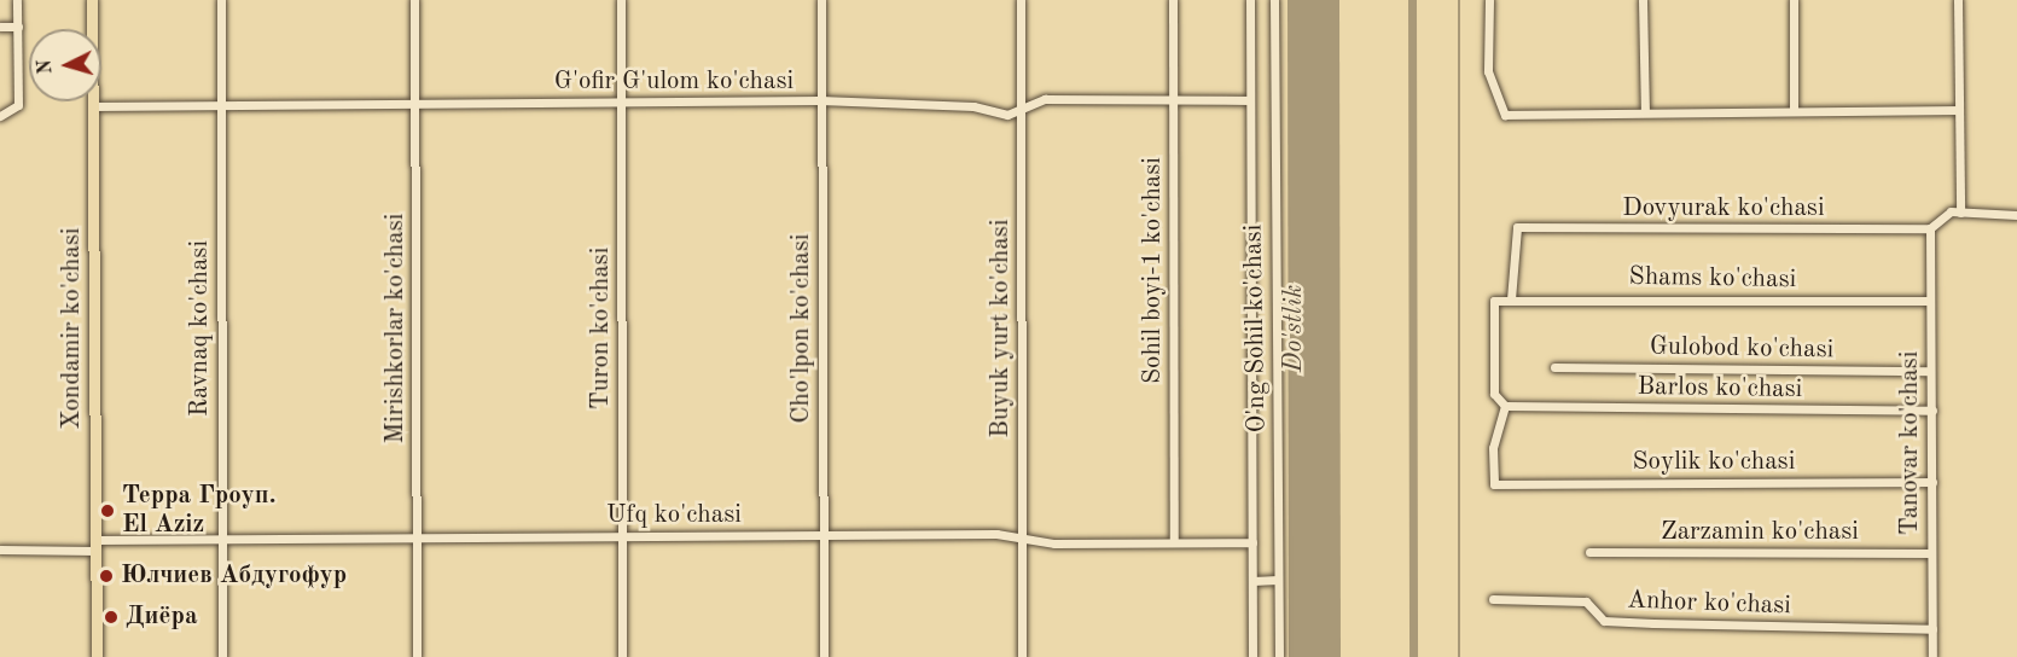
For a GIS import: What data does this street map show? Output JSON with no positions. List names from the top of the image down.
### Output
{
  "streets": {
    "main road": ["Xondamir ko'chasi"],
    "street": [
      "G'ofir G'ulom ko'chasi",
      "Dovyurak ko'chasi",
      "Sohil boyi-1 ko'chasi",
      "Shams ko'chasi",
      "Ravnaq ko'chasi",
      "Mirishkorlar ko'chasi",
      "Turon ko'chasi",
      "Cho'lpon ko'chasi",
      "Buyuk yurt ko'chasi",
      "O'ng Sohil ko'chasi",
      "Gulobod ko'chasi",
      "Barlos ko'chasi",
      "Tanovar ko'chasi",
      "Soylik ko'chasi",
      "Ufq ko'chasi",
      "Zarzamin ko'chasi",
      "Anhor ko'chasi"
    ]
  },
  "crossings": [
    ["G'ofir G'ulom ko'chasi", "Sohil boyi-1 ko'chasi"],
    ["G'ofir G'ulom ko'chasi", "Xondamir ko'chasi"],
    ["G'ofir G'ulom ko'chasi", "Ravnaq ko'chasi"],
    ["G'ofir G'ulom ko'chasi", "Mirishkorlar ko'chasi"],
    ["G'ofir G'ulom ko'chasi", "Turon ko'chasi"],
    ["G'ofir G'ulom ko'chasi", "Cho'lpon ko'chasi"],
    ["G'ofir G'ulom ko'chasi", "Buyuk yurt ko'chasi"],
    ["Dovyurak ko'chasi", "Shams ko'chasi"],
    ["Dovyurak ko'chasi", "Tanovar ko'chasi"],
    ["Sohil boyi-1 ko'chasi", "Ufq ko'chasi"],
    ["Shams ko'chasi", "Barlos ko'chasi"],
    ["Shams ko'chasi", "Tanovar ko'chasi"],
    ["Shams ko'chasi", "Soylik ko'chasi"],
    ["Xondamir ko'chasi", "Ufq ko'chasi"],
    ["Ravnaq ko'chasi", "Ufq ko'chasi"],
    ["Mirishkorlar ko'chasi", "Ufq ko'chasi"],
    ["Turon ko'chasi", "Ufq ko'chasi"],
    ["Cho'lpon ko'chasi", "Ufq ko'chasi"],
    ["Buyuk yurt ko'chasi", "Ufq ko'chasi"],
    ["Gulobod ko'chasi", "Tanovar ko'chasi"],
    ["Barlos ko'chasi", "Tanovar ko'chasi"],
    ["Barlos ko'chasi", "Soylik ko'chasi"],
    ["Tanovar ko'chasi", "Soylik ko'chasi"],
    ["Tanovar ko'chasi", "Zarzamin ko'chasi"],
    ["Tanovar ko'chasi", "Anhor ko'chasi"]
  ],
  "water": ["Do'stlik"],
  "places": ["Терра Гроуп. El Aziz", "Юлчиев Абдугофур", "Диёра"],
  "north": "left"
}
